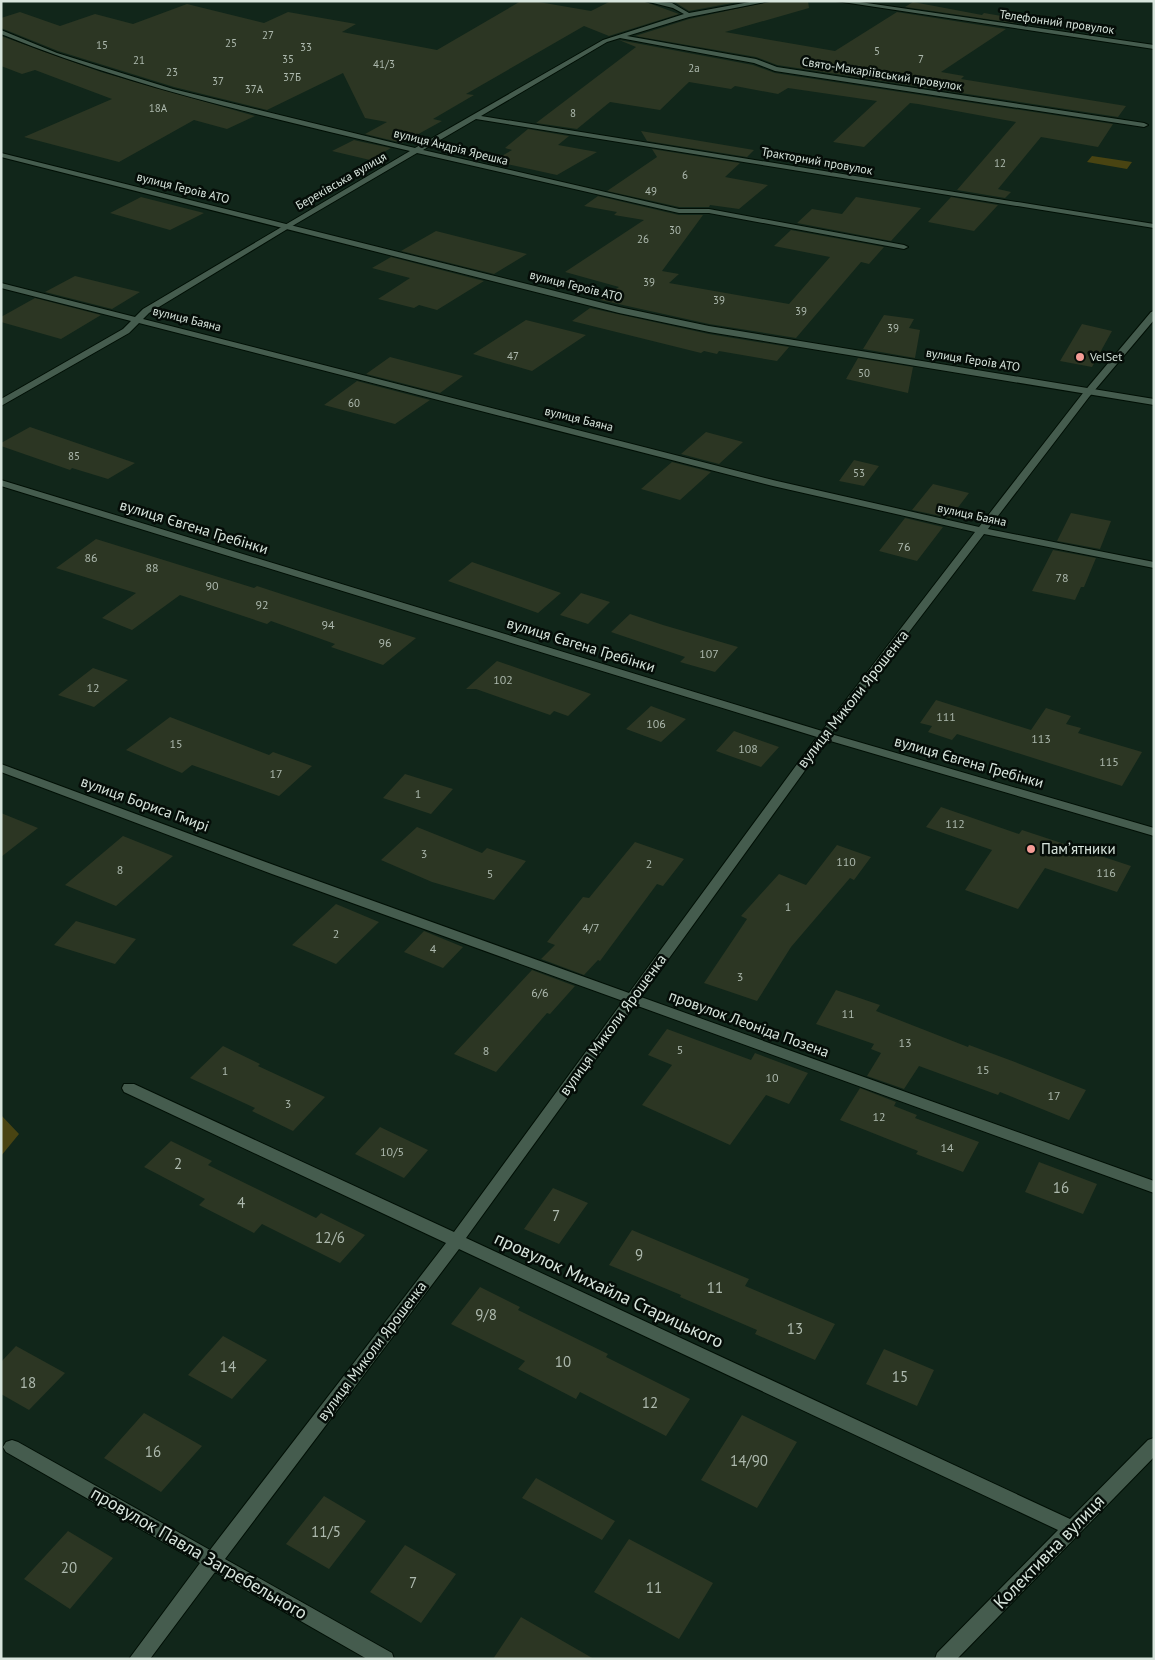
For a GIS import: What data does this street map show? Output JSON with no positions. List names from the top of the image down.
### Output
{
  "streets": {
    "street": [
      "Телефонний провулок",
      "Свято-Макаріївський провулок",
      "вулиця Андрія Ярешка",
      "Тракторний провулок",
      "Береківська вулиця",
      "вулиця Героїв АТО",
      "вулиця Баяна",
      "вулиця Євгена Гребінки",
      "вулиця Миколи Ярошенка",
      "вулиця Бориса Гмирі",
      "провулок Леоніда Позена",
      "провулок Михайла Старицького",
      "Колективна вулиця",
      "провулок Павла Загребельного"
    ]
  },
  "crossings": [
    ["Свято-Макаріївський провулок", "Береківська вулиця"],
    ["вулиця Андрія Ярешка", "Береківська вулиця"],
    ["Тракторний провулок", "Береківська вулиця"],
    ["Береківська вулиця", "вулиця Героїв АТО"],
    ["Береківська вулиця", "вулиця Баяна"],
    ["вулиця Героїв АТО", "вулиця Миколи Ярошенка"],
    ["вулиця Баяна", "вулиця Миколи Ярошенка"],
    ["вулиця Євгена Гребінки", "вулиця Миколи Ярошенка"],
    ["вулиця Миколи Ярошенка", "провулок Леоніда Позена"],
    ["вулиця Миколи Ярошенка", "провулок Михайла Старицького"],
    ["вулиця Миколи Ярошенка", "провулок Павла Загребельного"],
    ["вулиця Бориса Гмирі", "провулок Леоніда Позена"],
    ["провулок Михайла Старицького", "Колективна вулиця"]
  ],
  "places": ["VelSet", "Памʼятники"],
  "house_numbers": [
    "27",
    "25",
    "15",
    "33",
    "5",
    "35",
    "7",
    "21",
    "41/3",
    "2а",
    "23",
    "37Б",
    "37",
    "37А",
    "18А",
    "8",
    "12",
    "6",
    "49",
    "30",
    "26",
    "39",
    "39",
    "39",
    "39",
    "47",
    "50",
    "60",
    "85",
    "53",
    "76",
    "86",
    "88",
    "78",
    "90",
    "92",
    "94",
    "96",
    "107",
    "102",
    "12",
    "111",
    "106",
    "113",
    "15",
    "108",
    "115",
    "17",
    "1",
    "112",
    "3",
    "110",
    "2",
    "8",
    "116",
    "5",
    "1",
    "4/7",
    "2",
    "4",
    "3",
    "6/6",
    "11",
    "13",
    "5",
    "8",
    "15",
    "1",
    "10",
    "17",
    "3",
    "12",
    "14",
    "10/5",
    "2",
    "16",
    "4",
    "7",
    "12/6",
    "9",
    "11",
    "9/8",
    "13",
    "10",
    "14",
    "15",
    "18",
    "12",
    "16",
    "14/90",
    "11/5",
    "20",
    "7",
    "11"
  ]
}
